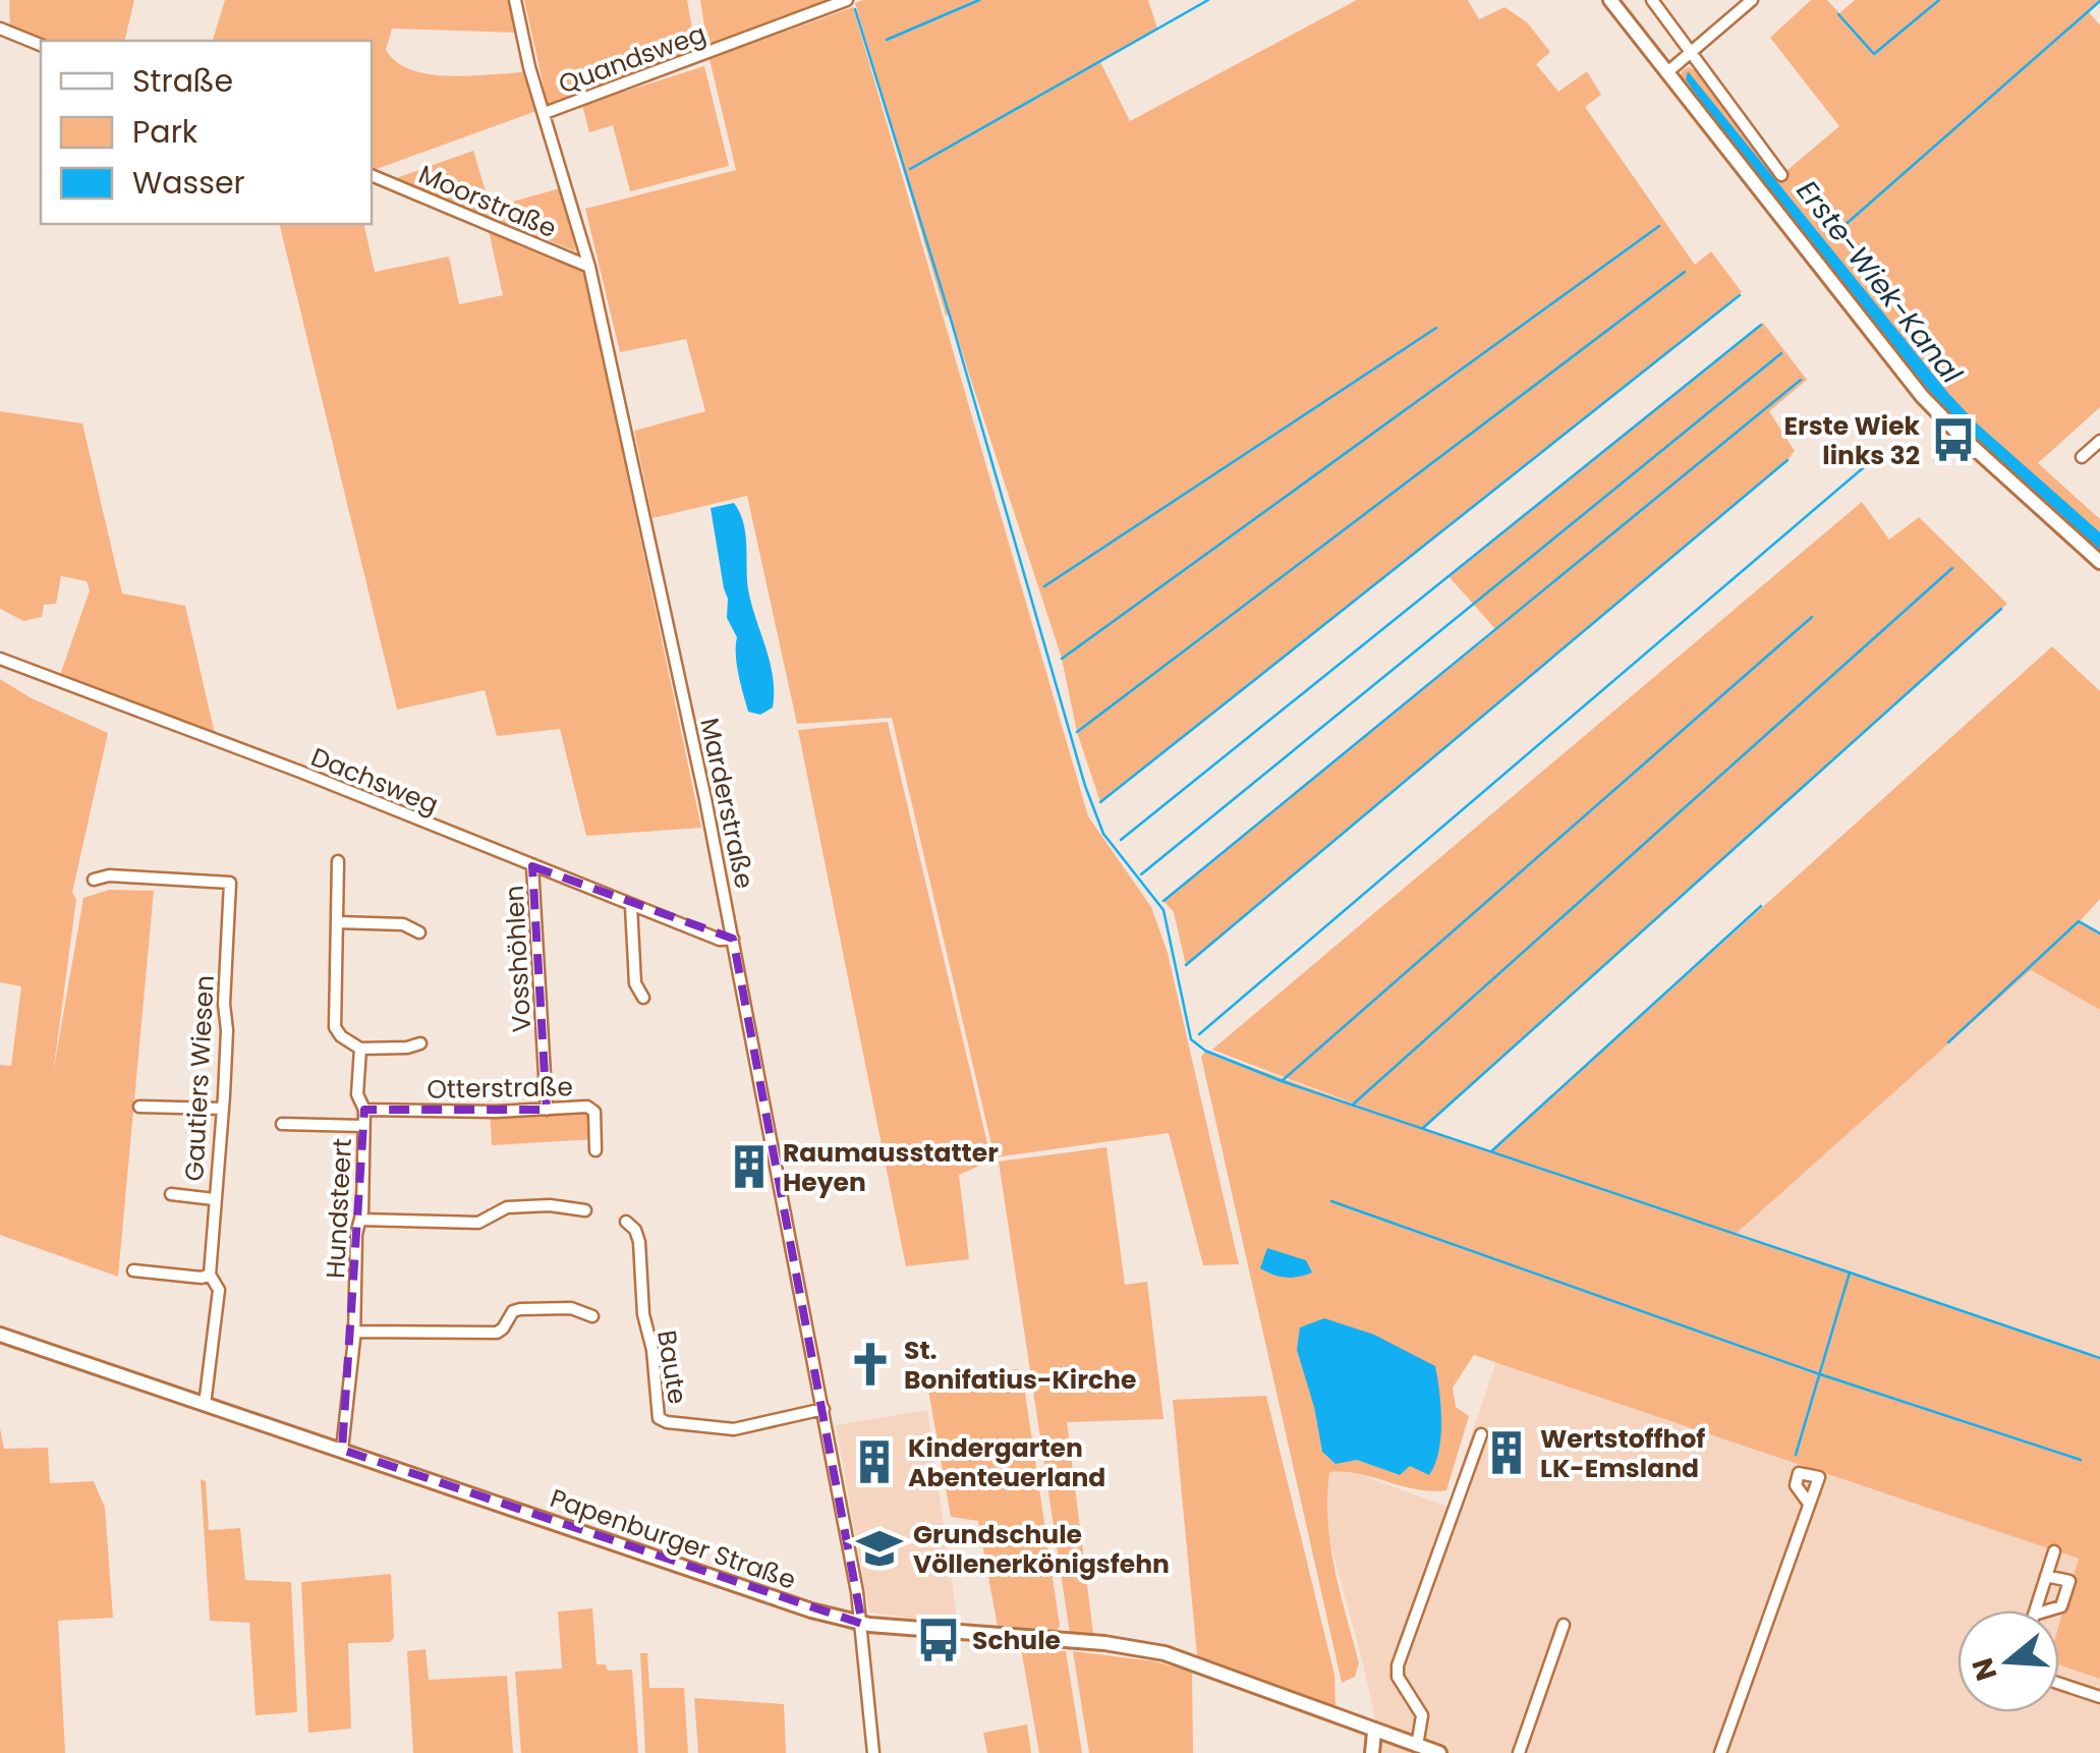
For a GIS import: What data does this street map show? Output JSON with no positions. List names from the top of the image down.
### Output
{
  "streets": {
    "street": [
      "Quandsweg",
      "Moorstraße",
      "Dachsweg",
      "Marderstraße",
      "Vosshöhlen",
      "Gautiers Wiesen",
      "Otterstraße",
      "Hundsteert",
      "Baute",
      "Papenburger Straße"
    ]
  },
  "crossings": [
    ["Quandsweg", "Marderstraße"],
    ["Moorstraße", "Marderstraße"],
    ["Dachsweg", "Marderstraße"],
    ["Dachsweg", "Vosshöhlen"],
    ["Marderstraße", "Baute"],
    ["Marderstraße", "Papenburger Straße"],
    ["Vosshöhlen", "Otterstraße"],
    ["Gautiers Wiesen", "Papenburger Straße"],
    ["Otterstraße", "Hundsteert"],
    ["Hundsteert", "Papenburger Straße"]
  ],
  "water": ["Erste-Wiek-Kanal"],
  "places": {
    "bus stop": ["Erste Wiek links 32", "Schule"],
    "building": ["Raumausstatter Heyen", "Wertstoffhof LK-Emsland", "Kindergarten Abenteuerland"],
    "church": ["St. Bonifatius-Kirche"],
    "school or university": ["Grundschule Völlenerkönigsfehn"]
  },
  "legend": ["Straße", "Park", "Wasser"],
  "north": "left"
}
